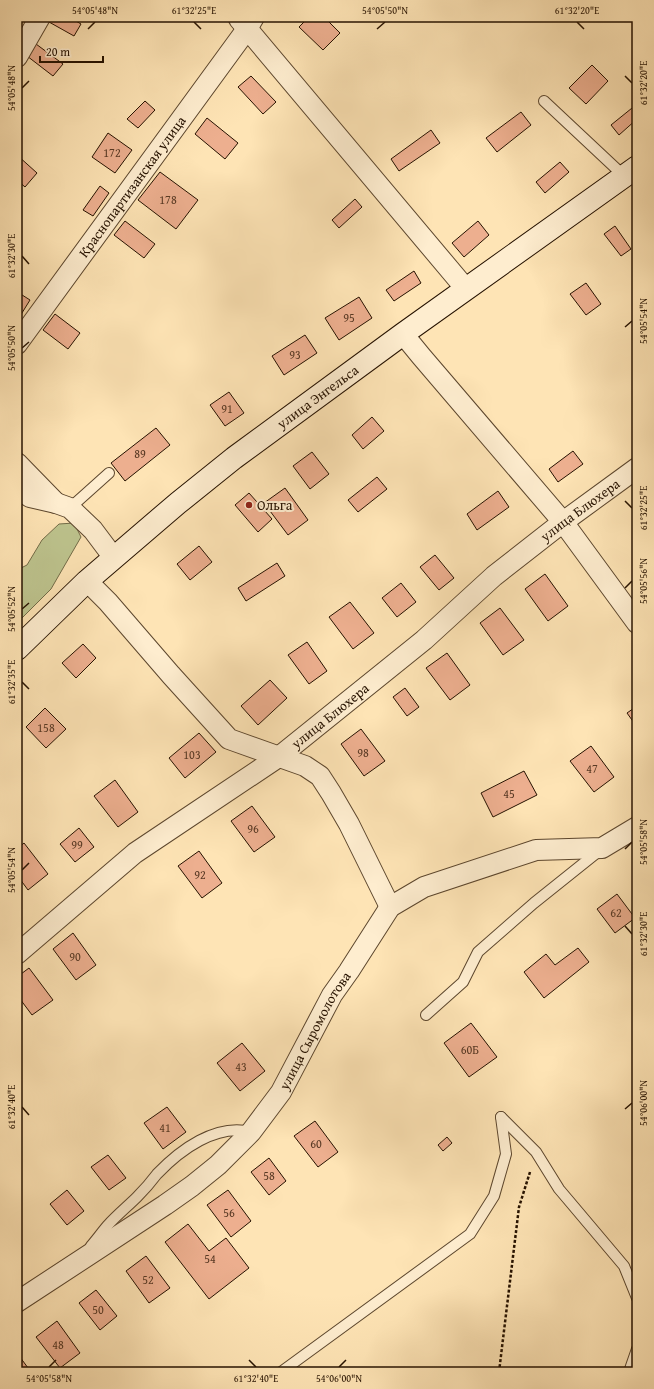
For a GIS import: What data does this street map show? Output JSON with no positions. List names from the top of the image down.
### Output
{
  "streets": {
    "main road": ["улица Энгельса"],
    "street": ["Краснопартизанская улица", "улица Блюхера", "улица Сыромолотова"]
  },
  "crossings": [
    ["Краснопартизанская улица", "улица Энгельса"]
  ],
  "places": ["Ольга"],
  "house_numbers": [
    "172",
    "178",
    "95",
    "93",
    "91",
    "89",
    "158",
    "98",
    "103",
    "47",
    "45",
    "96",
    "99",
    "92",
    "62",
    "90",
    "60Б",
    "43",
    "41",
    "60",
    "58",
    "56",
    "54",
    "52",
    "50",
    "48"
  ],
  "scale_bar": "20 m",
  "coordinates": [
    "54°05'48\"N",
    "61°32'25\"E",
    "54°05'50\"N",
    "61°32'20\"E",
    "61°32'30\"E",
    "54°05'54\"N",
    "54°05'56\"N",
    "54°05'52\"N",
    "61°32'35\"E",
    "54°05'58\"N",
    "54°06'00\"N",
    "61°32'40\"E"
  ]
}
